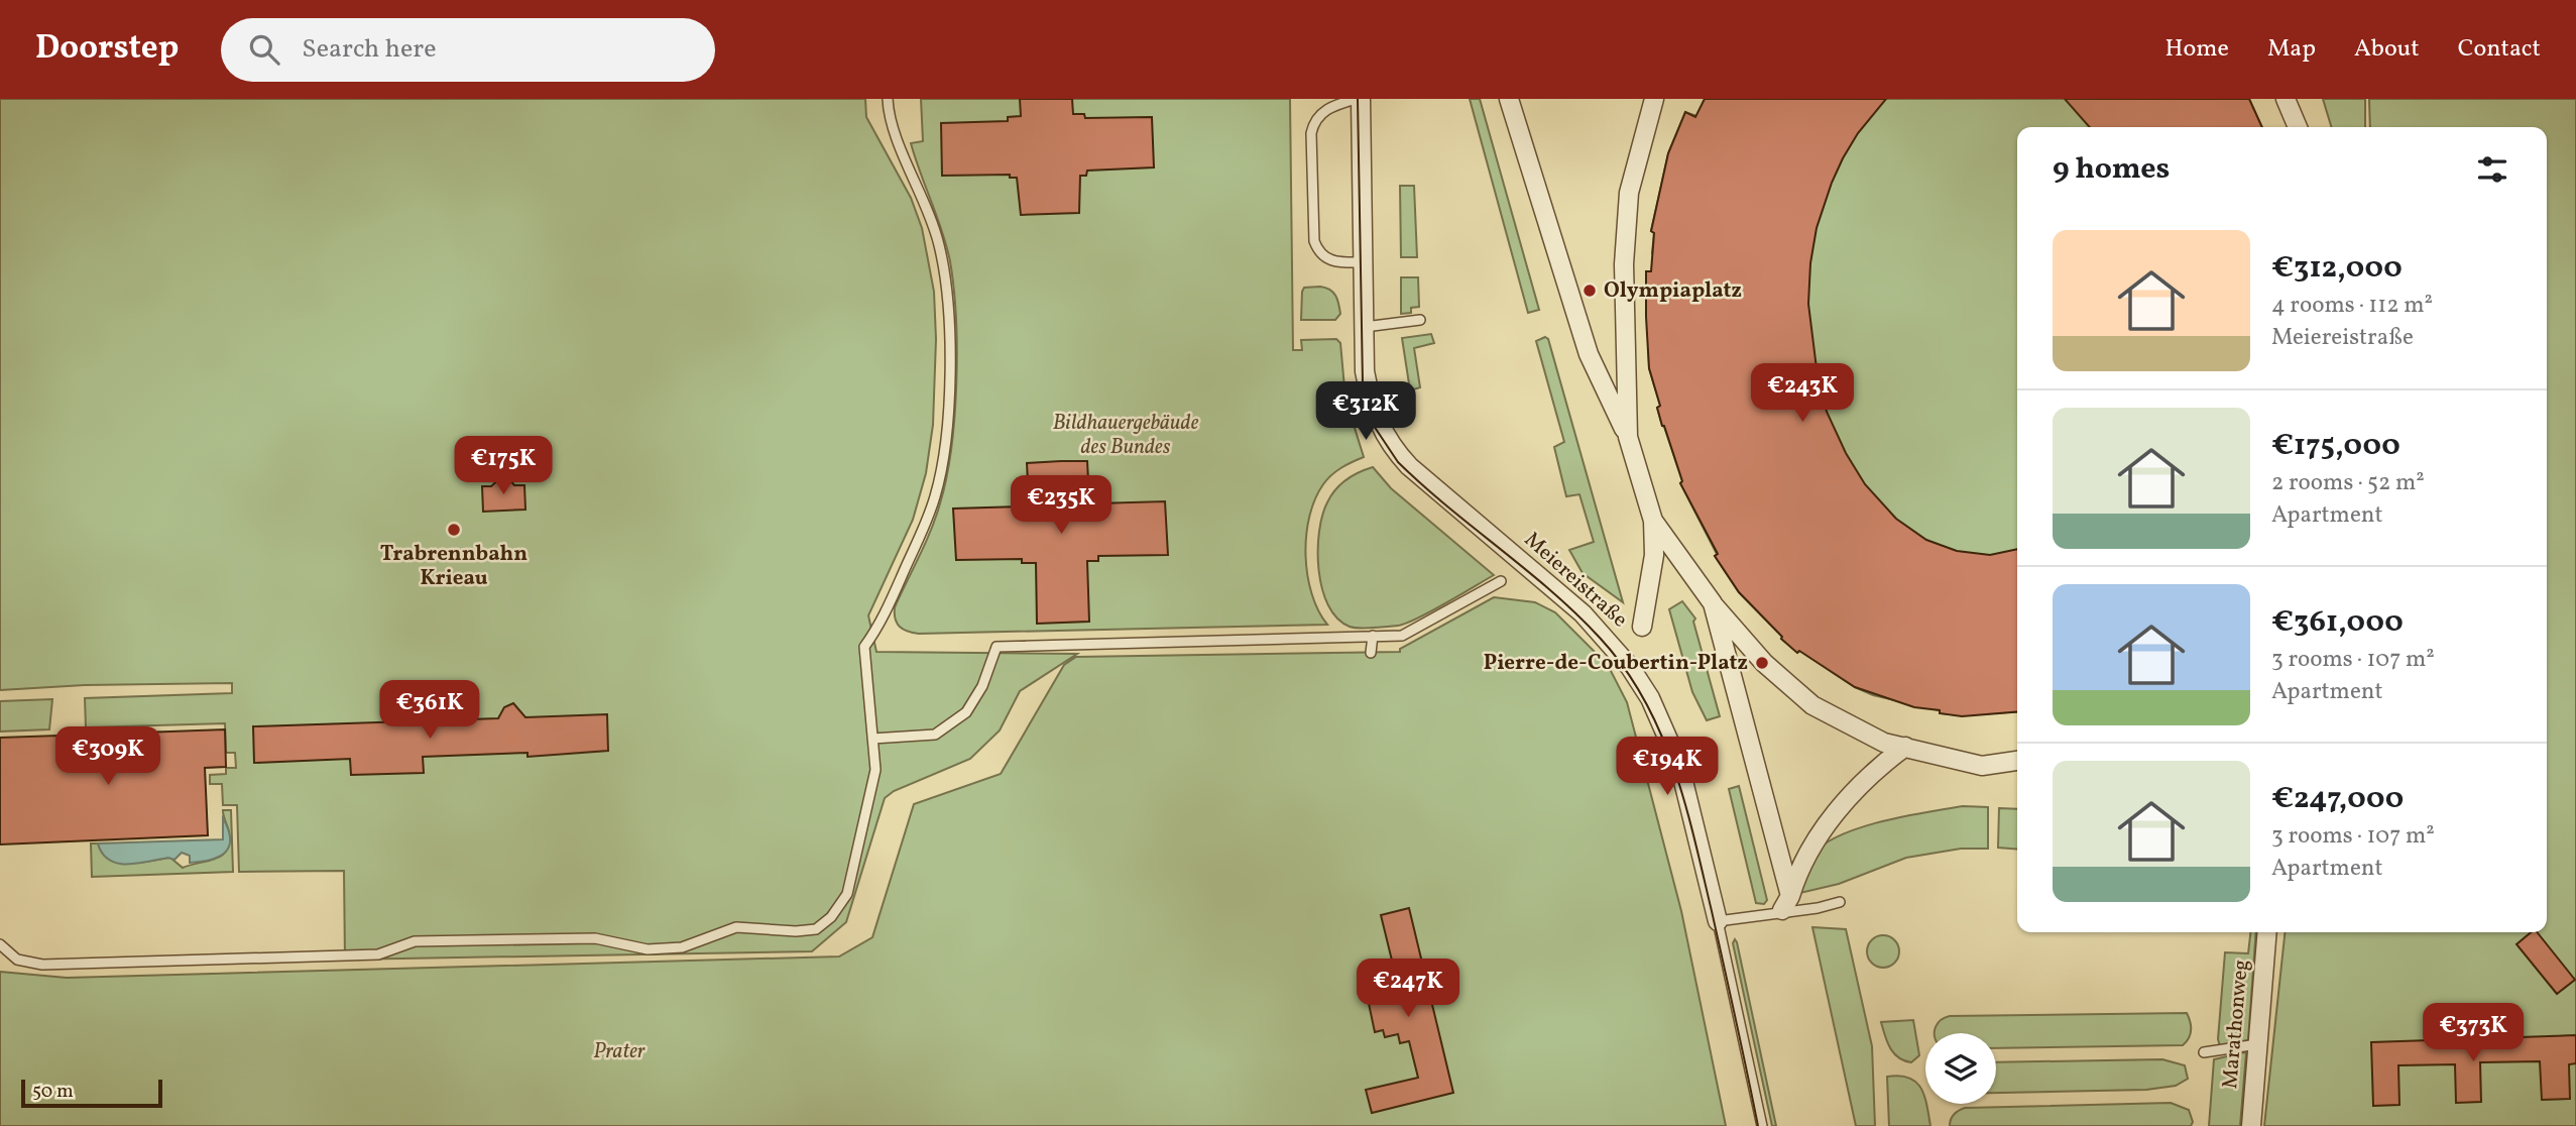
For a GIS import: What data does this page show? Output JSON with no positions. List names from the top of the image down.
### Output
{
  "streets": {
    "street": ["Meiereistraße", "Marathonweg"]
  },
  "parks": ["Bildhauergebäude des Bundes", "Prater"],
  "places": ["Olympiaplatz", "Trabrennbahn Krieau", "Pierre-de-Coubertin-Platz"],
  "scale_bar": "50 m",
  "page": {
    "header": "Doorstep",
    "search": "Search here",
    "nav": [
      "Home",
      "Map",
      "About",
      "Contact"
    ],
    "heading": "9 homes",
    "list": [
      {
        "name": "€312,000",
        "note": "4 rooms · 112 m² · Meiereistraße"
      },
      {
        "name": "€175,000",
        "note": "2 rooms · 52 m² · Apartment"
      },
      {
        "name": "€361,000",
        "note": "3 rooms · 107 m² · Apartment"
      },
      {
        "name": "€247,000",
        "note": "3 rooms · 107 m² · Apartment"
      }
    ],
    "price": [
      "€243K",
      "€312K",
      "€175K",
      "€235K",
      "€361K",
      "€309K",
      "€194K",
      "€247K",
      "€373K"
    ],
    "scale": "50 m"
  }
}
